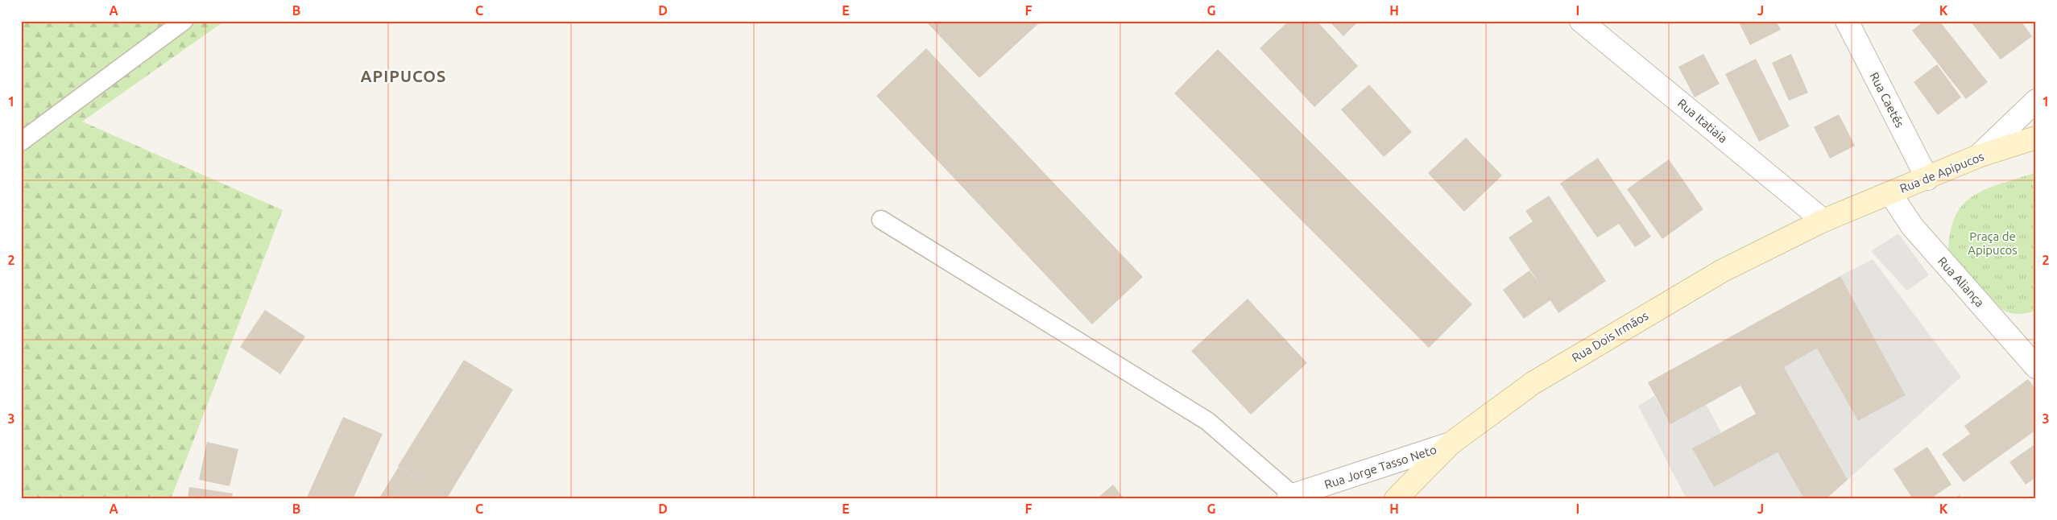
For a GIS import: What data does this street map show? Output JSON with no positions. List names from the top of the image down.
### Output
{
  "streets": {
    "main road": ["Rua de Apipucos", "Rua Dois Irmãos"],
    "street": [
      "Rua Caetés",
      "Rua Itatiaia",
      "Rua Aliança",
      "Rua Jorge Tasso Neto"
    ]
  },
  "crossings": [
    ["Rua Caetés", "Rua de Apipucos"],
    ["Rua Itatiaia", "Rua Dois Irmãos"],
    ["Rua de Apipucos", "Rua Aliança"],
    ["Rua de Apipucos", "Rua Dois Irmãos"],
    ["Rua Dois Irmãos", "Rua Jorge Tasso Neto"]
  ],
  "districts": ["APIPUCOS"],
  "parks": ["Praça de Apipucos"],
  "grid": {
    "columns": [
      "A",
      "B",
      "C",
      "D",
      "E",
      "F",
      "G",
      "H",
      "I",
      "J",
      "K"
    ],
    "rows": ["1", "2", "3"]
  }
}
